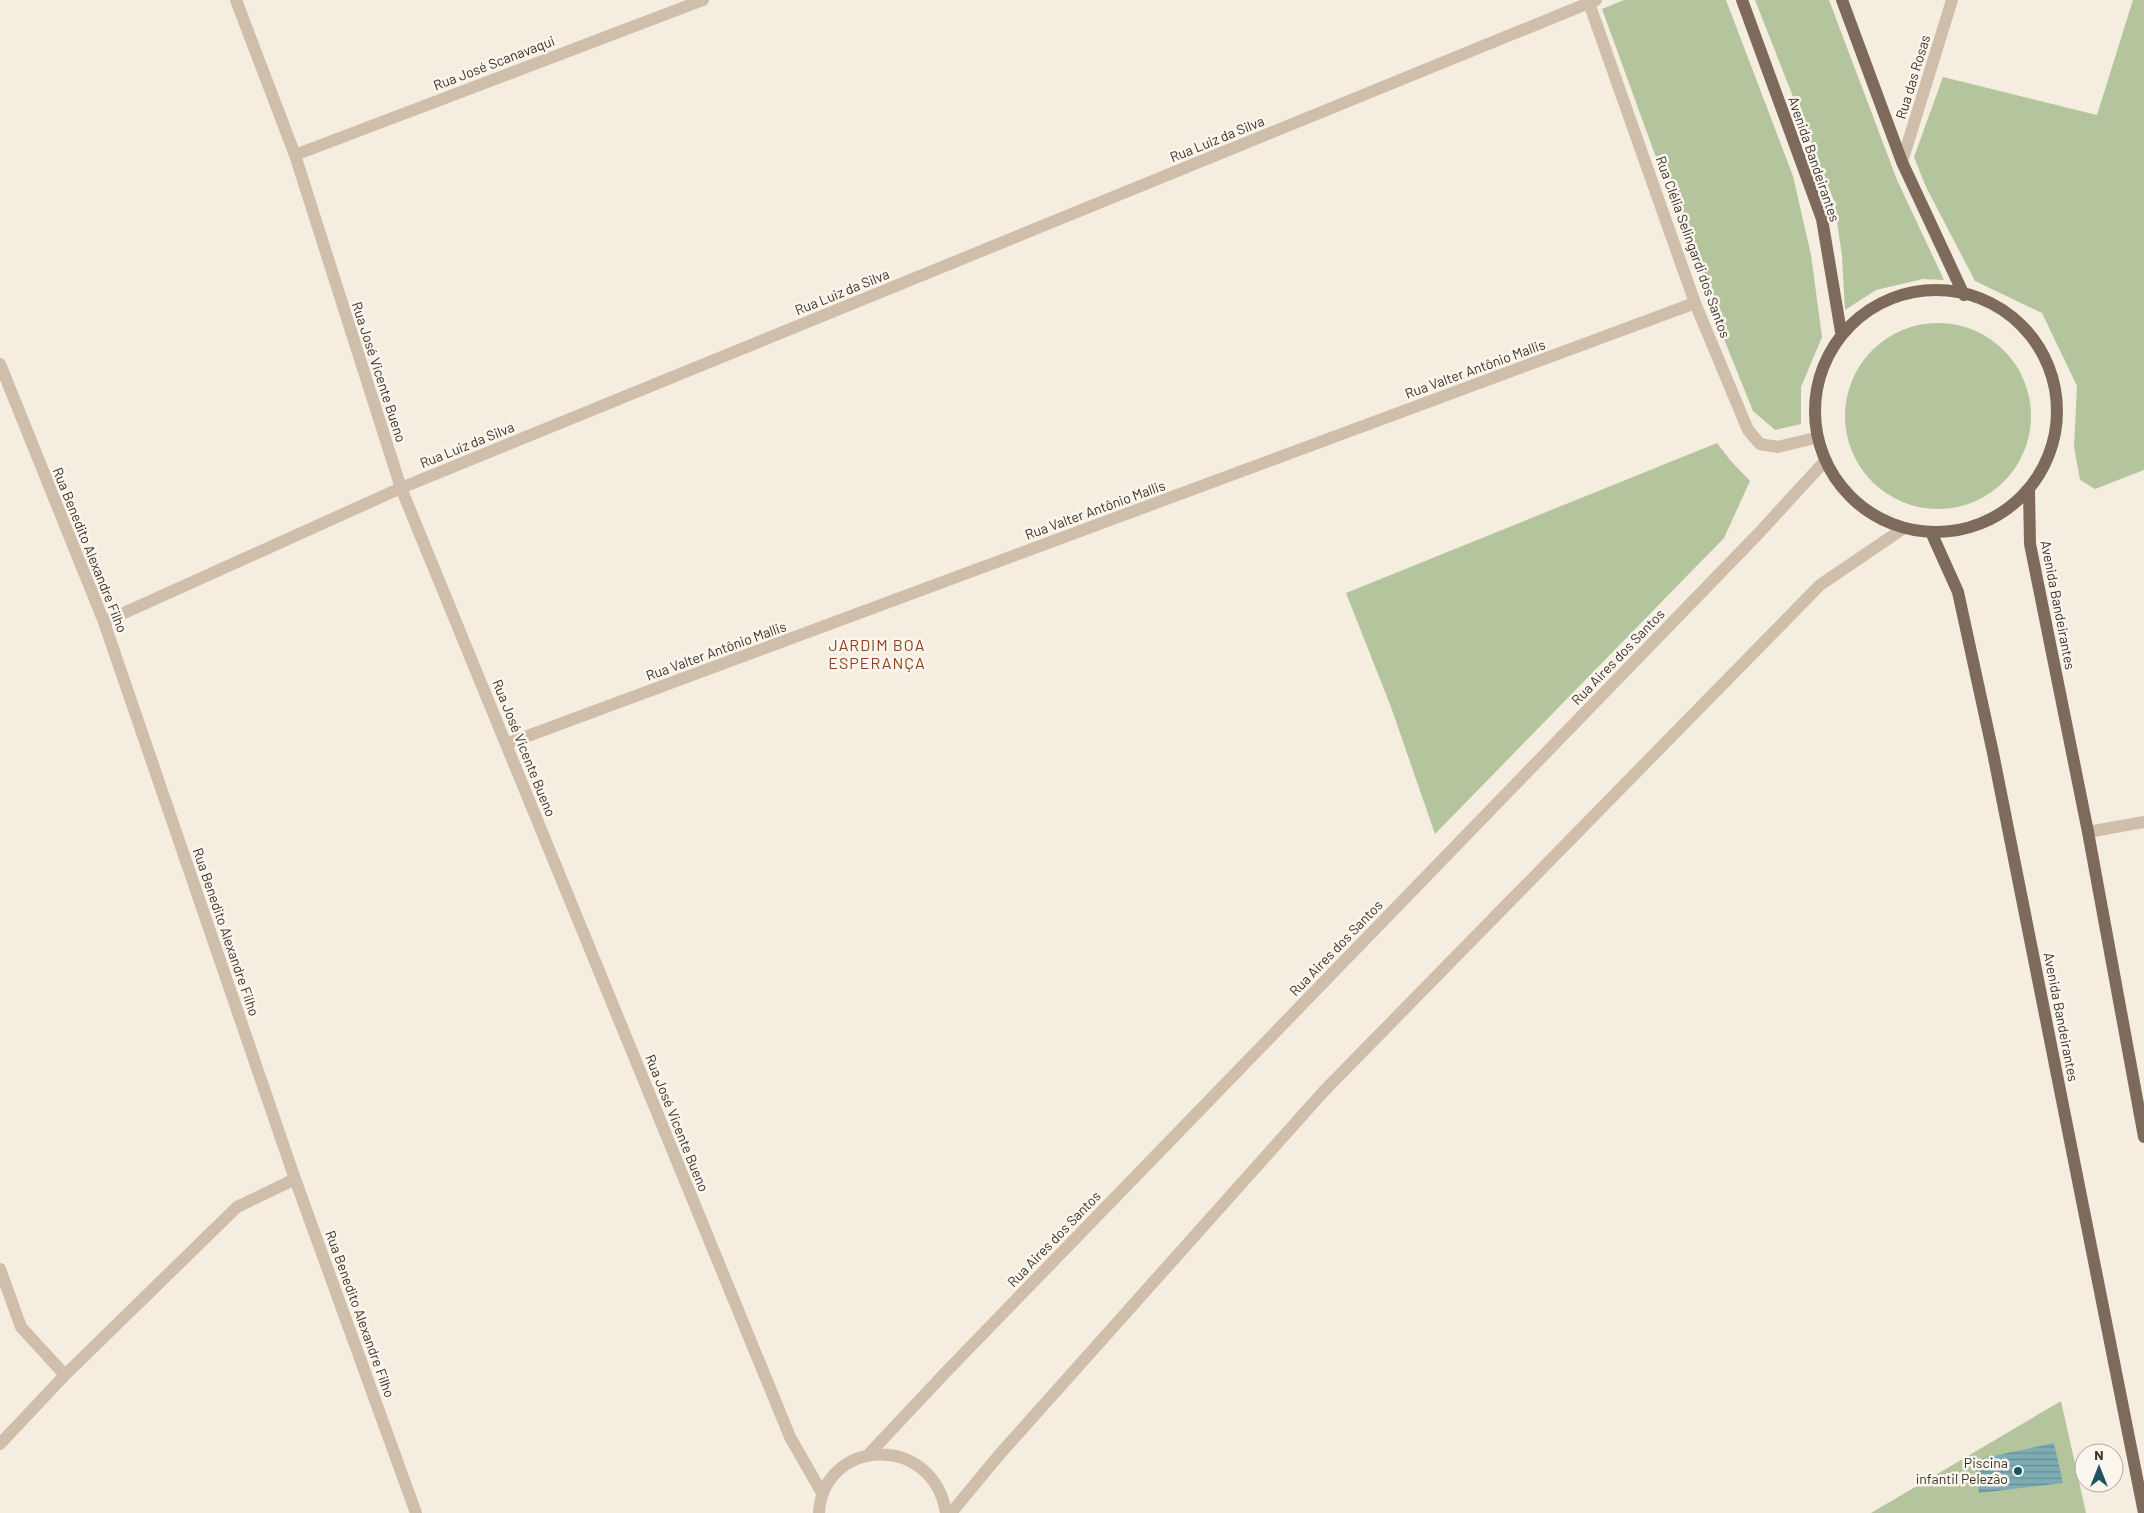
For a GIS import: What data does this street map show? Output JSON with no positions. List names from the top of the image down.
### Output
{
  "streets": {
    "main road": ["Avenida Bandeirantes"],
    "street": [
      "Rua José Scanavaqui",
      "Rua das Rosas",
      "Rua Luiz da Silva",
      "Rua Clélia Selingardi dos Santos",
      "Rua Valter Antônio Mallis",
      "Rua José Vicente Bueno",
      "Rua Benedito Alexandre Filho",
      "Rua Aires dos Santos"
    ]
  },
  "crossings": [
    ["Rua José Scanavaqui", "Rua José Vicente Bueno"],
    ["Rua Luiz da Silva", "Rua Clélia Selingardi dos Santos"],
    ["Rua Luiz da Silva", "Rua José Vicente Bueno"],
    ["Rua Luiz da Silva", "Rua Benedito Alexandre Filho"],
    ["Rua Clélia Selingardi dos Santos", "Rua Valter Antônio Mallis"],
    ["Rua Valter Antônio Mallis", "Rua José Vicente Bueno"],
    ["Rua José Vicente Bueno", "Rua Aires dos Santos"]
  ],
  "districts": ["JARDIM BOA ESPERANÇA"],
  "places": ["Piscina infantil Pelezão"],
  "north": "top"
}
